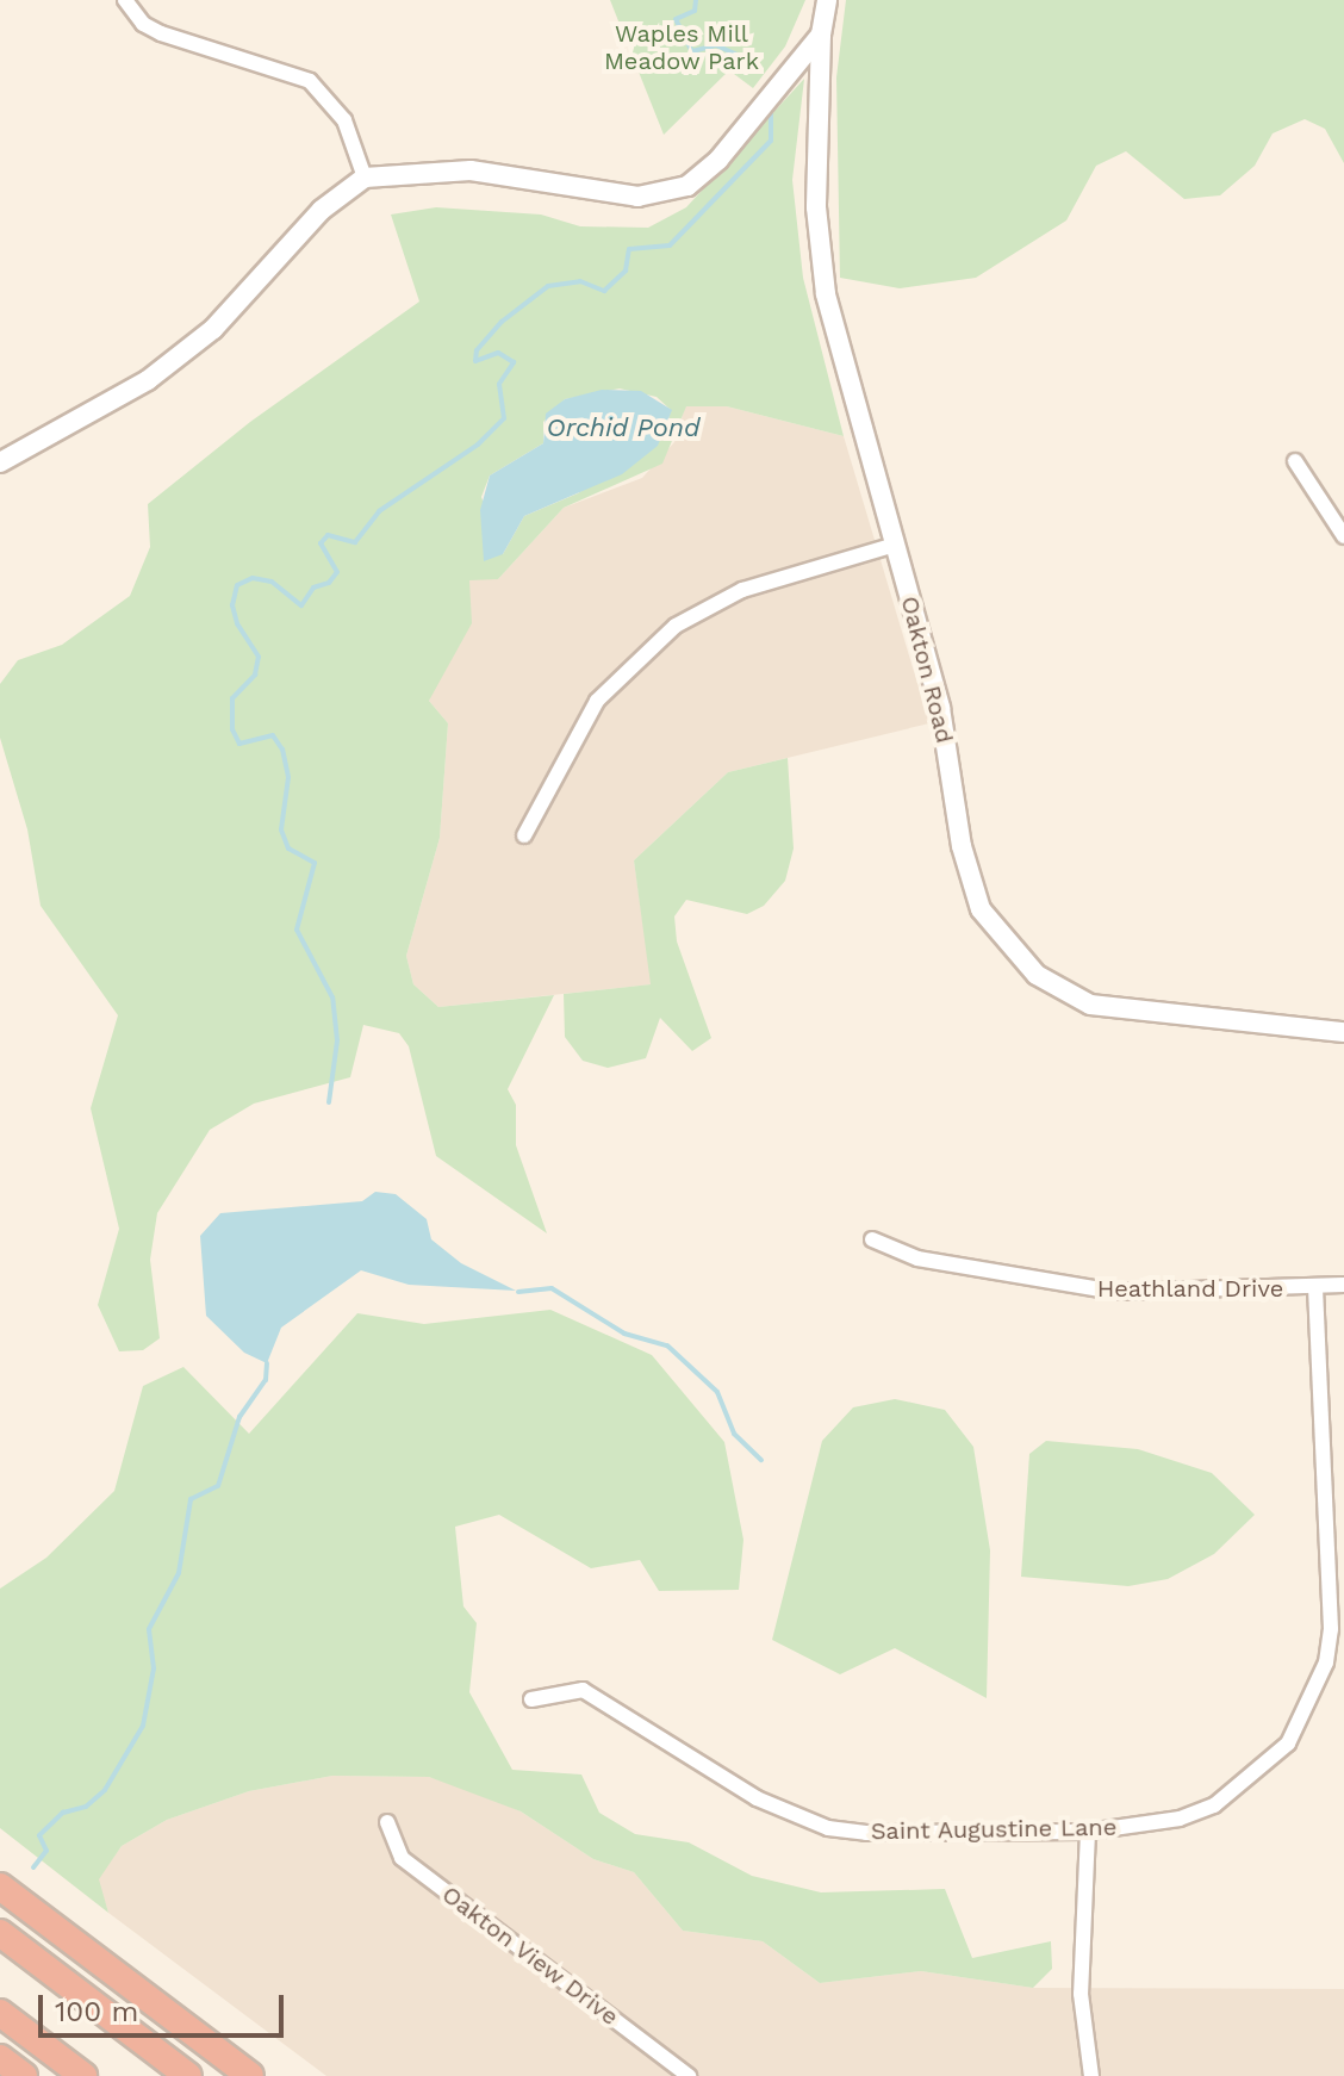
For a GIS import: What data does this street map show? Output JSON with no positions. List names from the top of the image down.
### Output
{
  "streets": {
    "street": [
      "Oakton Road",
      "Heathland Drive",
      "Saint Augustine Lane",
      "Oakton View Drive"
    ]
  },
  "crossings": [
    ["Heathland Drive", "Saint Augustine Lane"]
  ],
  "water": ["Orchid Pond"],
  "parks": ["Waples Mill Meadow Park"],
  "scale_bar": "100 m"
}
